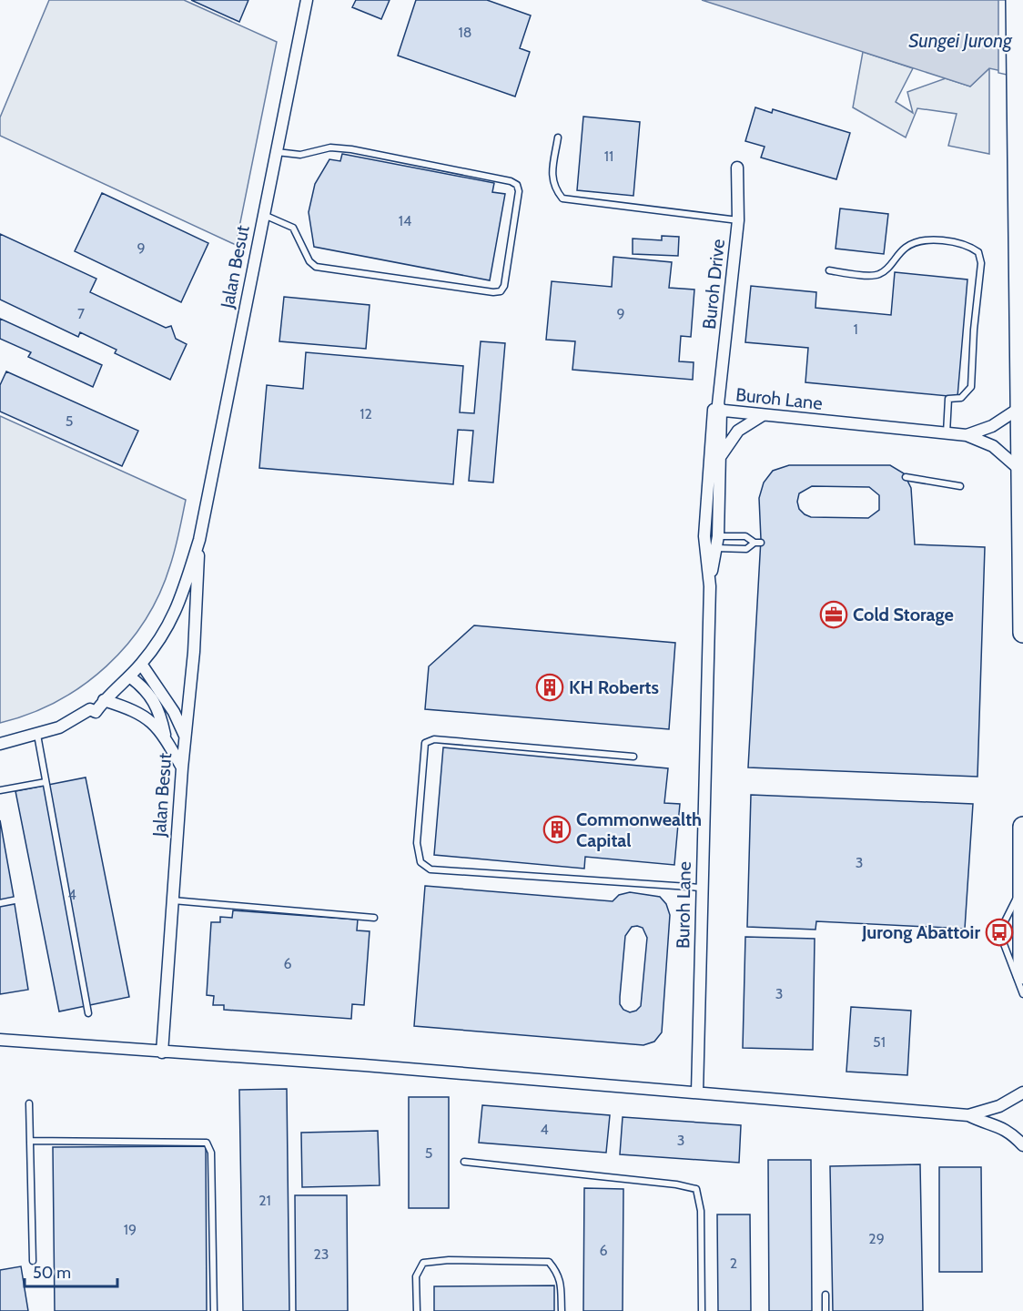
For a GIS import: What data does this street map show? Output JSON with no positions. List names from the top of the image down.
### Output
{
  "streets": {
    "street": ["Jalan Besut", "Buroh Drive", "Buroh Lane"]
  },
  "crossings": [
    ["Buroh Drive", "Buroh Lane"]
  ],
  "water": ["Sungei Jurong"],
  "places": {
    "office": ["Cold Storage"],
    "building": ["KH Roberts", "Commonwealth Capital"],
    "bus stop": ["Jurong Abattoir"]
  },
  "house_numbers": [
    "18",
    "11",
    "14",
    "9",
    "7",
    "9",
    "1",
    "12",
    "5",
    "3",
    "4",
    "6",
    "3",
    "51",
    "4",
    "3",
    "5",
    "21",
    "19",
    "29",
    "6",
    "23",
    "2"
  ],
  "scale_bar": "50 m"
}
